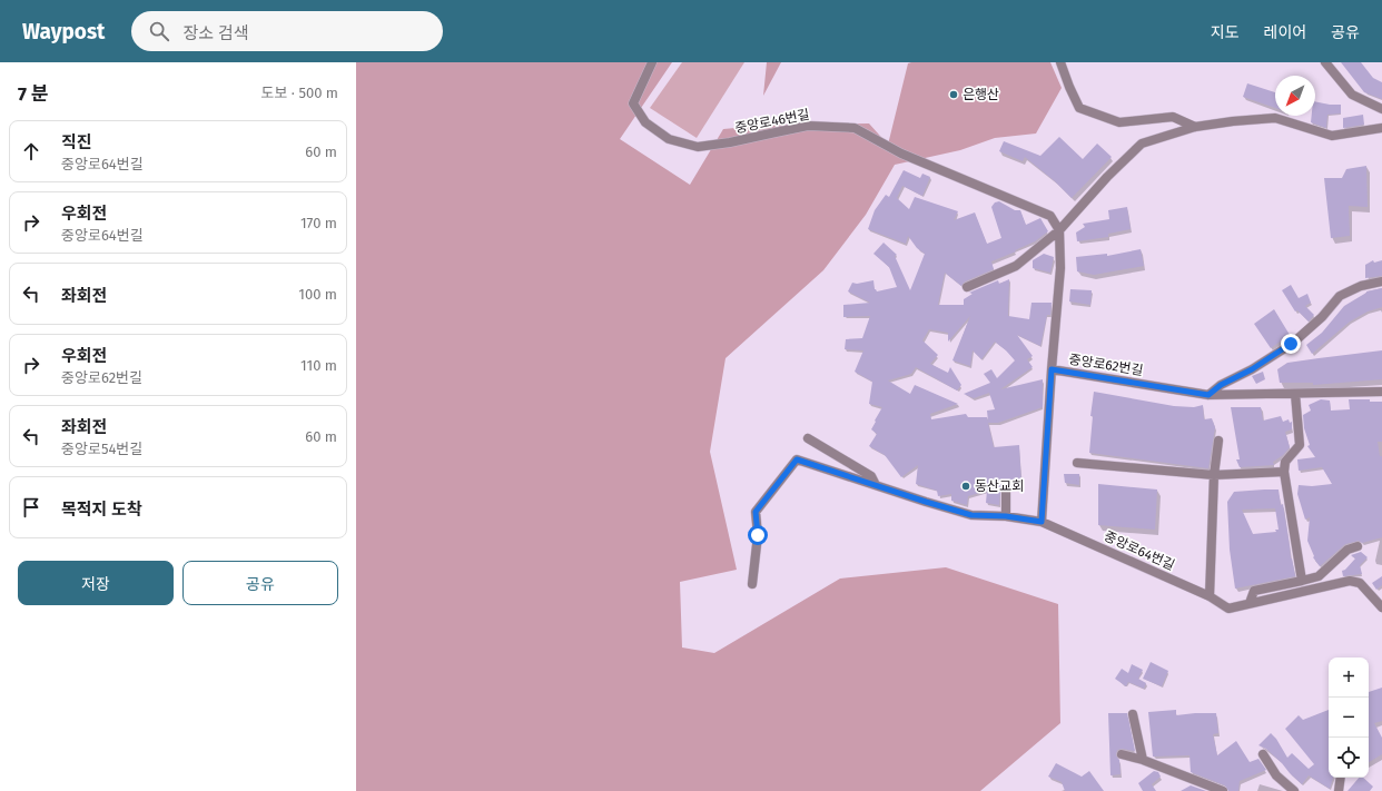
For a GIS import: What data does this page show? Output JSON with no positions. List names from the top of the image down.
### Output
{
  "streets": {
    "street": ["중앙로46번길", "중앙로62번길", "중앙로64번길"]
  },
  "crossings": [
    ["중앙로46번길", "중앙로62번길"]
  ],
  "places": ["은행산", "동산교회"],
  "north": "bottom left",
  "page": {
    "header": "Waypost",
    "search": "장소 검색",
    "nav": ["지도", "레이어", "공유"],
    "heading": ["7 분", "도보 · 500 m"],
    "list": [
      ["직진", "중앙로64번길", "60 m"],
      ["우회전", "중앙로64번길", "170 m"],
      ["좌회전", "100 m"],
      ["우회전", "중앙로62번길", "110 m"],
      ["좌회전", "중앙로54번길", "60 m"],
      "목적지 도착"
    ],
    "buttons": ["저장", "공유"],
    "map_buttons": ["+", "−"]
  }
}
